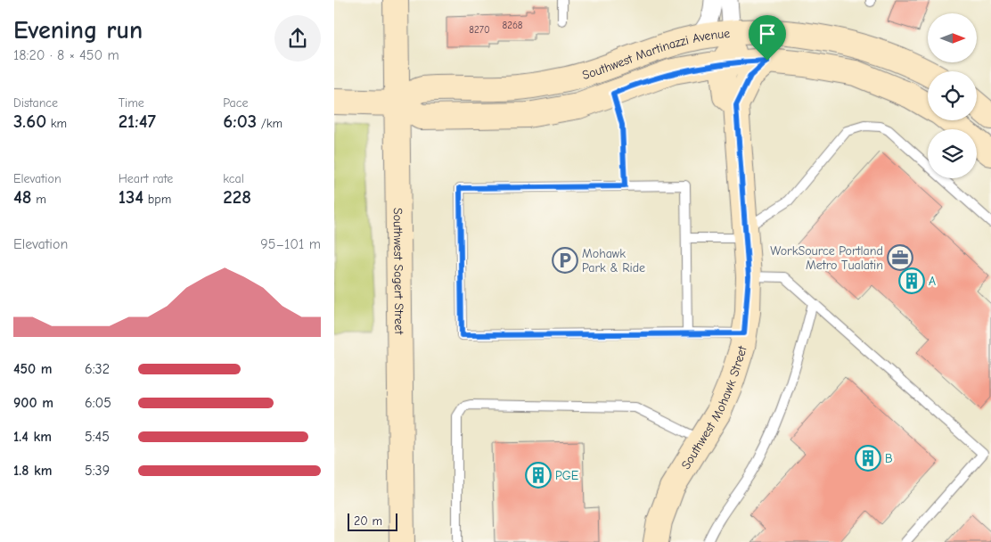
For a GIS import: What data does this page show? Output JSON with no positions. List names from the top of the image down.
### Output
{
  "streets": {
    "street": ["Southwest Martinazzi Avenue", "Southwest Sagert Street", "Southwest Mohawk Street"]
  },
  "crossings": [
    ["Southwest Martinazzi Avenue", "Southwest Sagert Street"],
    ["Southwest Martinazzi Avenue", "Southwest Mohawk Street"]
  ],
  "places": {
    "office": ["WorkSource Portland Metro Tualatin"],
    "parking": ["Mohawk Park & Ride"],
    "building": ["A", "B", "PGE"]
  },
  "house_numbers": ["8268", "8270"],
  "scale_bar": "20 m",
  "north": "right",
  "page": {
    "heading": ["Evening run", "18:20 · 8 × 450 m"],
    "stats": [
      ["Distance", "3.60 km"],
      ["Time", "21:47"],
      ["Pace", "6:03 /km"],
      ["Elevation", "48 m"],
      ["Heart rate", "134 bpm"],
      ["kcal", "228"]
    ],
    "chart": ["Elevation", "95–101 m"],
    "list": [
      {
        "name": "450 m",
        "note": "6:32"
      },
      {
        "name": "900 m",
        "note": "6:05"
      },
      {
        "name": "1.4 km",
        "note": "5:45"
      },
      {
        "name": "1.8 km",
        "note": "5:39"
      }
    ],
    "scale": "20 m"
  }
}
